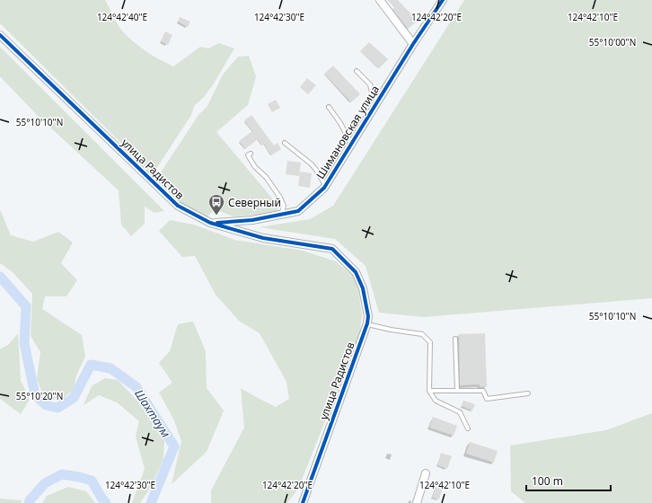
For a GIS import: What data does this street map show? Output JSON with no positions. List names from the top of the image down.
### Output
{
  "streets": {
    "street": ["Шимановская улица", "улица Радистов"]
  },
  "crossings": [
    ["Шимановская улица", "улица Радистов"]
  ],
  "water": ["Шахтаум"],
  "places": {
    "bus stop": ["Северный"]
  },
  "scale_bar": "100 m",
  "coordinates": [
    "124°42'40\"E",
    "124°42'30\"E",
    "124°42'20\"E",
    "124°42'10\"E",
    "55°10'00\"N",
    "55°10'10\"N",
    "55°10'20\"N"
  ]
}
